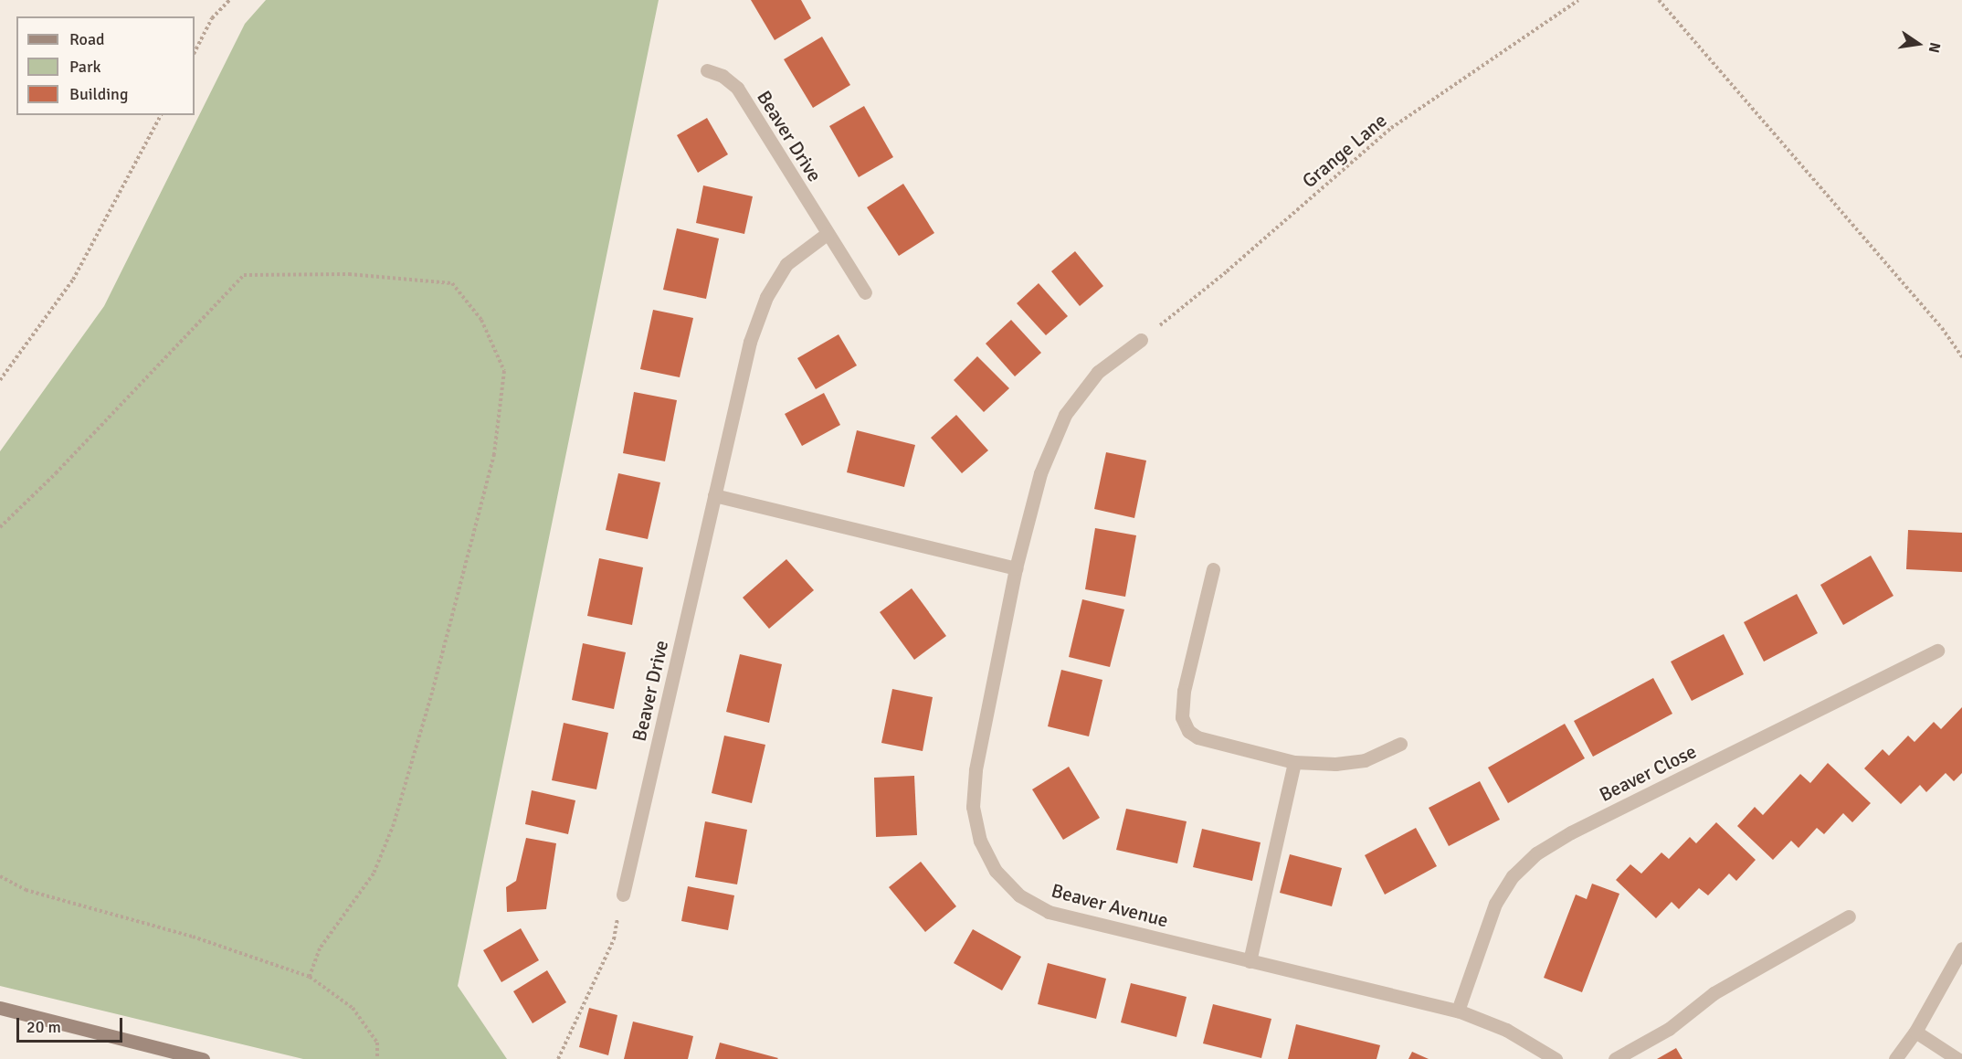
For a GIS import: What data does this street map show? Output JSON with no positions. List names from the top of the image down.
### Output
{
  "streets": {
    "street": ["Beaver Drive", "Beaver Close", "Beaver Avenue"],
    "path": ["Grange Lane"]
  },
  "crossings": [
    ["Grange Lane", "Beaver Avenue"],
    ["Beaver Close", "Beaver Avenue"]
  ],
  "legend": ["Road", "Park", "Building"],
  "scale_bar": "20 m",
  "north": "right"
}
